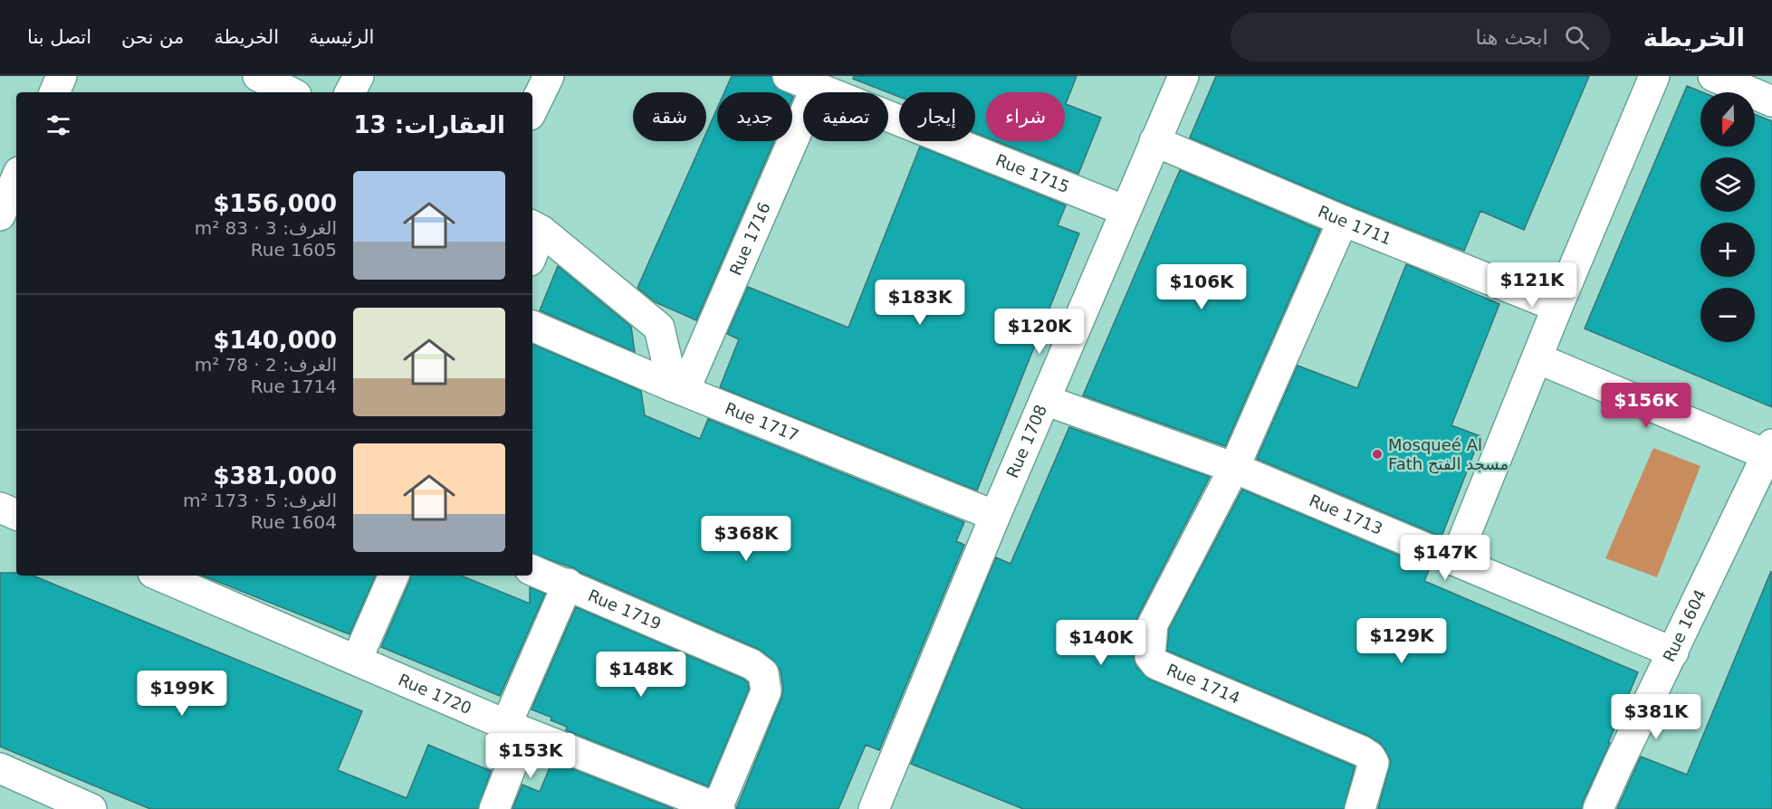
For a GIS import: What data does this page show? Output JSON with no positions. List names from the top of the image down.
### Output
{
  "streets": {
    "street": [
      "Rue 1715",
      "Rue 1711",
      "Rue 1716",
      "Rue 1717",
      "Rue 1708",
      "Rue 1713",
      "Rue 1719",
      "Rue 1604",
      "Rue 1714",
      "Rue 1720"
    ]
  },
  "crossings": [
    ["Rue 1715", "Rue 1716"],
    ["Rue 1715", "Rue 1708"],
    ["Rue 1711", "Rue 1708"],
    ["Rue 1711", "Rue 1714"],
    ["Rue 1716", "Rue 1717"],
    ["Rue 1717", "Rue 1708"],
    ["Rue 1708", "Rue 1713"],
    ["Rue 1713", "Rue 1604"],
    ["Rue 1713", "Rue 1714"],
    ["Rue 1719", "Rue 1720"]
  ],
  "places": ["Mosqueé Al Fath مسجد الفتح"],
  "north": "bottom",
  "page": {
    "header": "الخريطة",
    "search": "ابحث هنا",
    "nav": [
      "الرئيسية",
      "الخريطة",
      "من نحن",
      "اتصل بنا"
    ],
    "map_buttons": ["+", "−"],
    "chip": [
      "شراء",
      "إيجار",
      "تصفية",
      "جديد",
      "شقة"
    ],
    "heading": "العقارات: 13",
    "list": [
      {
        "name": "$156,000",
        "note": "الغرف: 3 · 83 m² · Rue 1605"
      },
      {
        "name": "$140,000",
        "note": "الغرف: 2 · 78 m² · Rue 1714"
      },
      {
        "name": "$381,000",
        "note": "الغرف: 5 · 173 m² · Rue 1604"
      }
    ],
    "price": [
      "$121K",
      "$106K",
      "$183K",
      "$120K",
      "$156K",
      "$368K",
      "$147K",
      "$129K",
      "$140K",
      "$148K",
      "$199K",
      "$381K",
      "$153K"
    ]
  }
}
